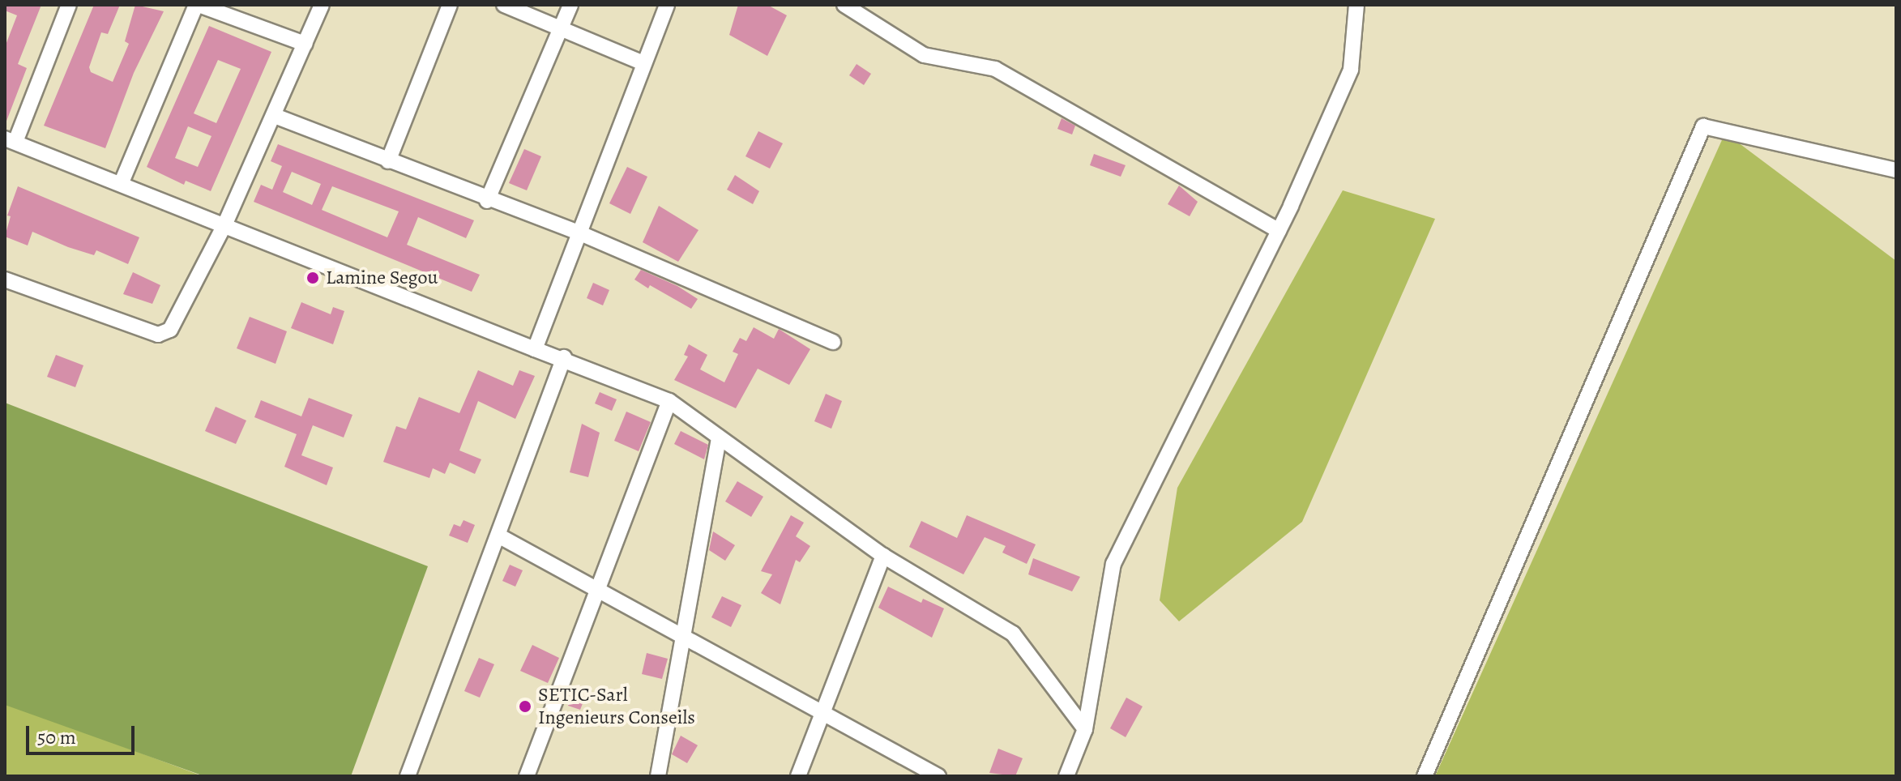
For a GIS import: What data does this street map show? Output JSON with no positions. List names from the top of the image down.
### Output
{
  "places": ["Lamine Segou", "SETIC-Sarl Ingenieurs Conseils"],
  "scale_bar": "50 m"
}
